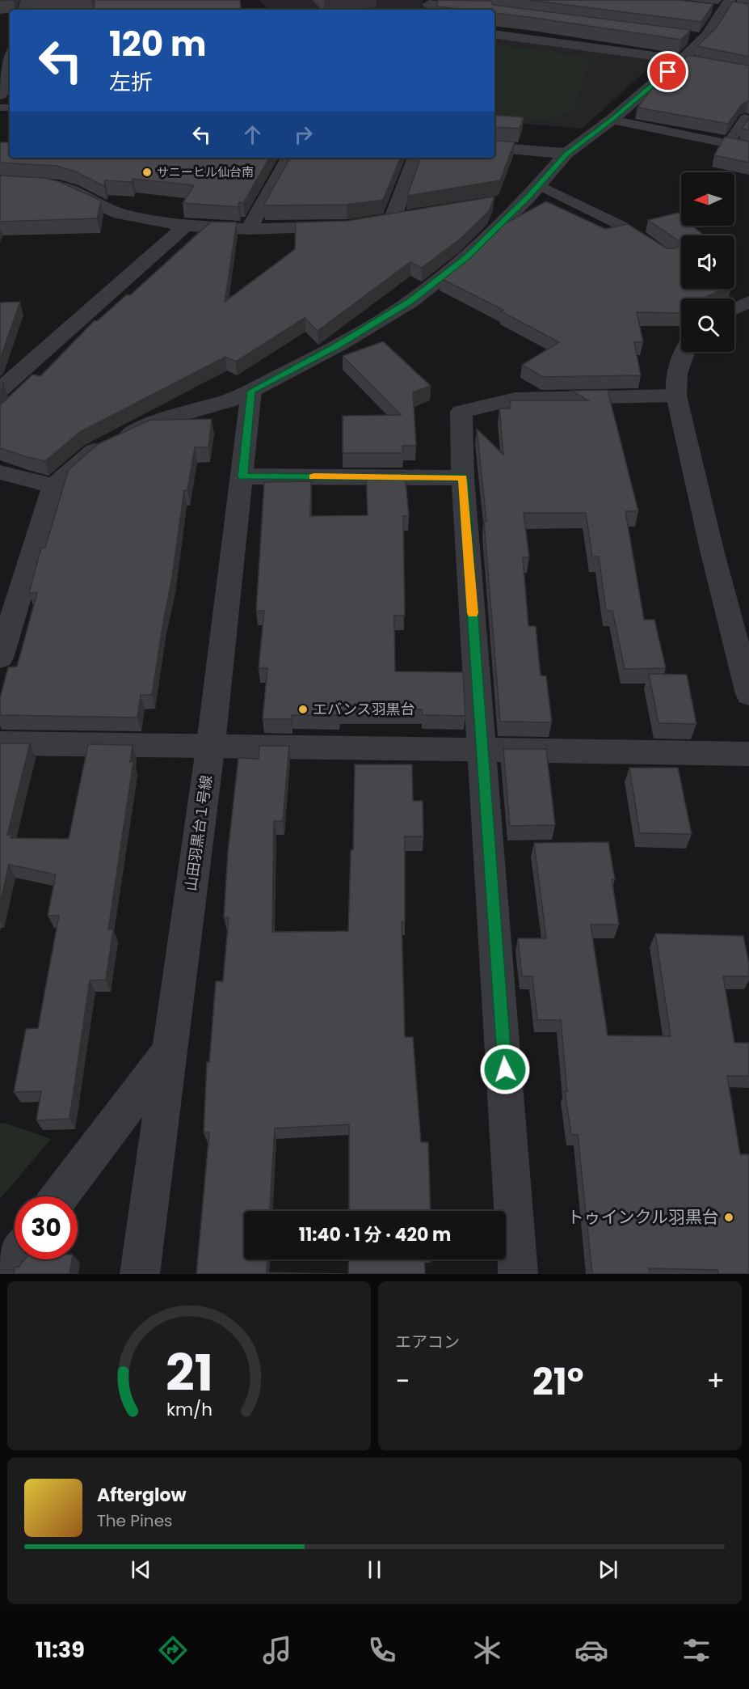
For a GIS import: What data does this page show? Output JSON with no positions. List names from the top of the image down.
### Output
{
  "streets": {
    "street": ["山田羽黒台１号線"]
  },
  "places": ["サニーヒル仙台南", "エバンス羽黒台", "トゥインクル羽黒台"],
  "north": "left",
  "page": {
    "turn": ["120 m", "左折"],
    "limit": "30",
    "trip": "11:40 · 1 分 · 420 m",
    "tile": "エアコン",
    "heat": ["−", "21°", "+"],
    "song": ["Afterglow", "The Pines"],
    "tabs": "11:39",
    "gauge": ["21", "km/h"]
  }
}
